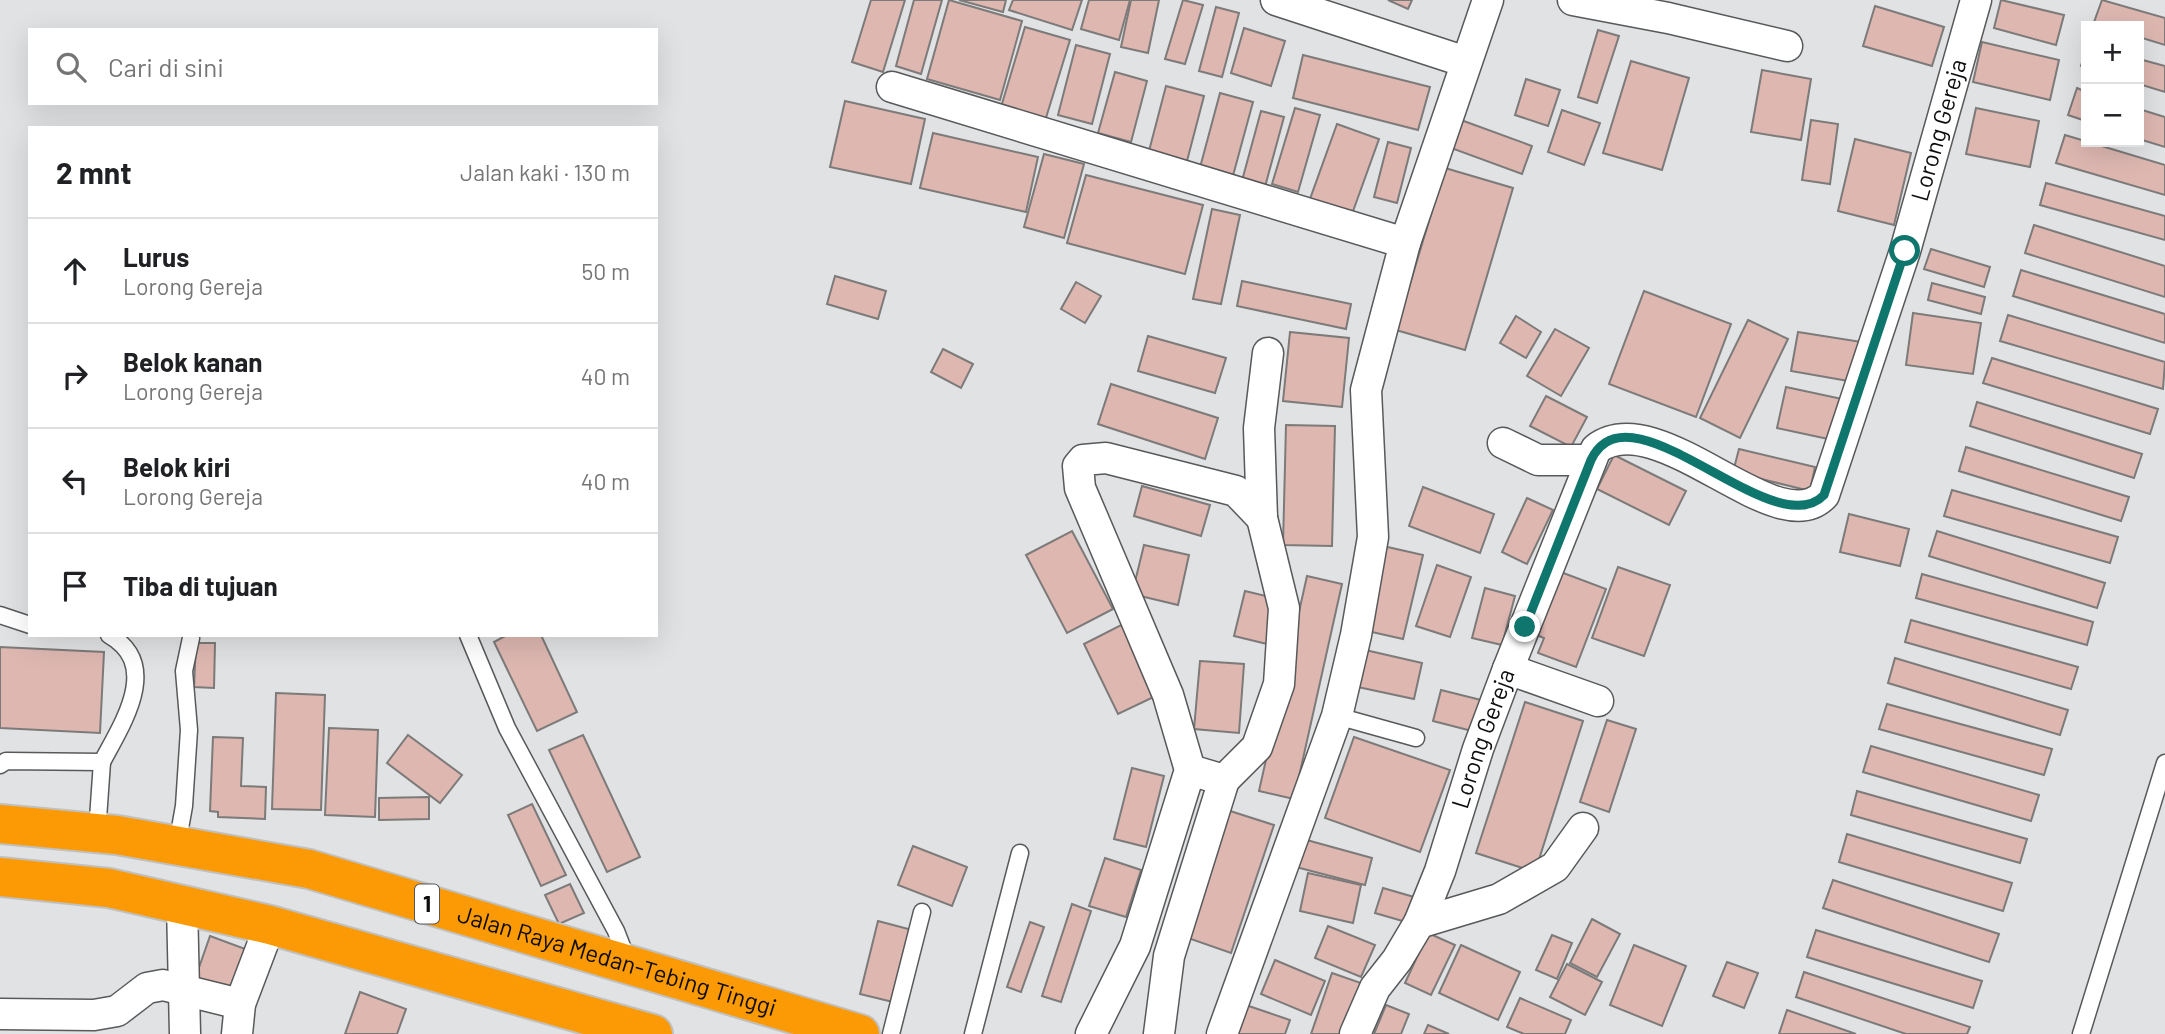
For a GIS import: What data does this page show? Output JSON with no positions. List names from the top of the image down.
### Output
{
  "streets": {
    "highway": ["1", "Jalan Raya Medan-Tebing Tinggi"],
    "street": ["Lorong Gereja"]
  },
  "page": {
    "map_buttons": ["+", "−"],
    "search": "Cari di sini",
    "heading": ["2 mnt", "Jalan kaki · 130 m"],
    "list": [
      ["Lurus", "Lorong Gereja", "50 m"],
      ["Belok kanan", "Lorong Gereja", "40 m"],
      ["Belok kiri", "Lorong Gereja", "40 m"],
      "Tiba di tujuan"
    ]
  }
}
